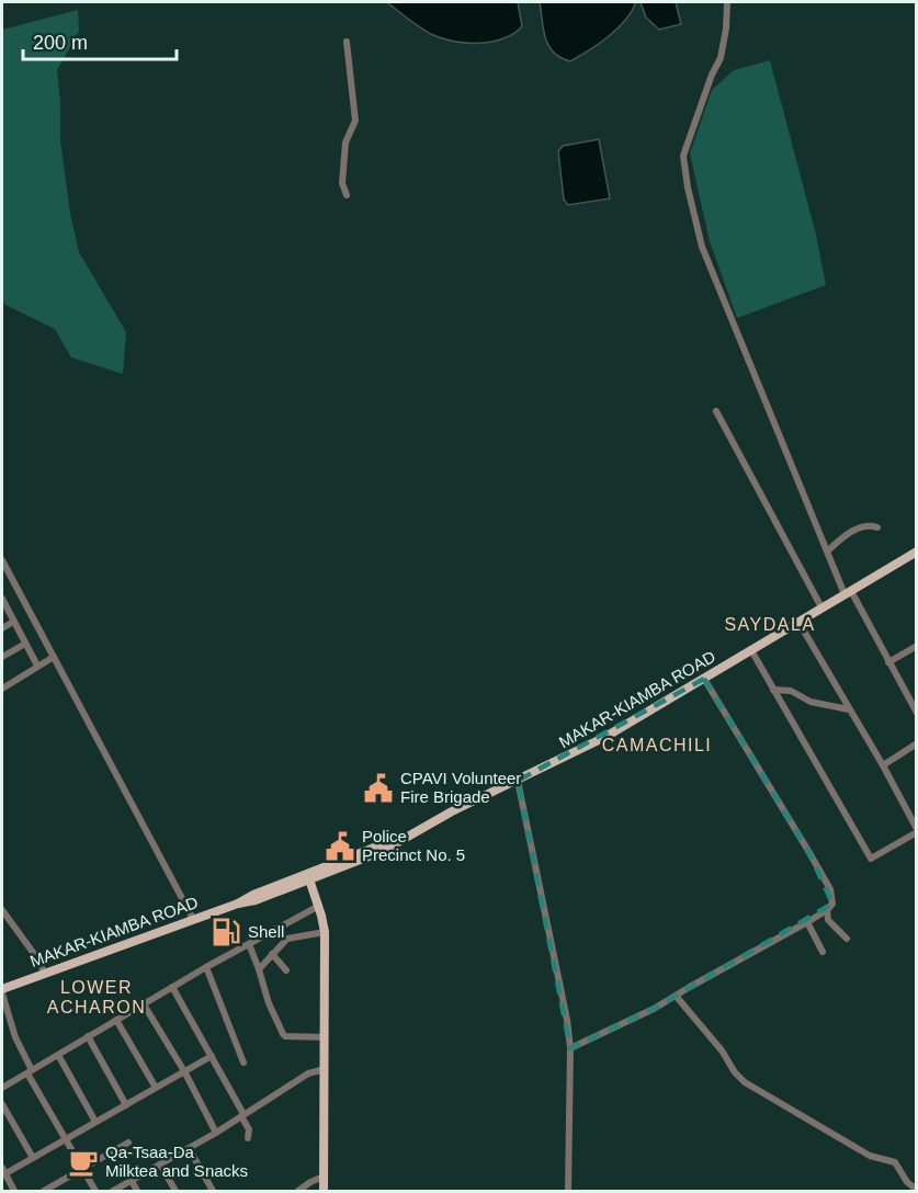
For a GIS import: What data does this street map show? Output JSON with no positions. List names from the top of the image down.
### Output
{
  "streets": {
    "main road": ["MAKAR-KIAMBA ROAD"]
  },
  "districts": ["SAYDALA", "CAMACHILI", "LOWER ACHARON"],
  "places": {
    "public building": ["CPAVI Volunteer Fire Brigade", "Police Precinct No. 5"],
    "fuel station": ["Shell"],
    "cafe": ["Qa-Tsaa-Da Milktea and Snacks"]
  },
  "scale_bar": "200 m"
}
